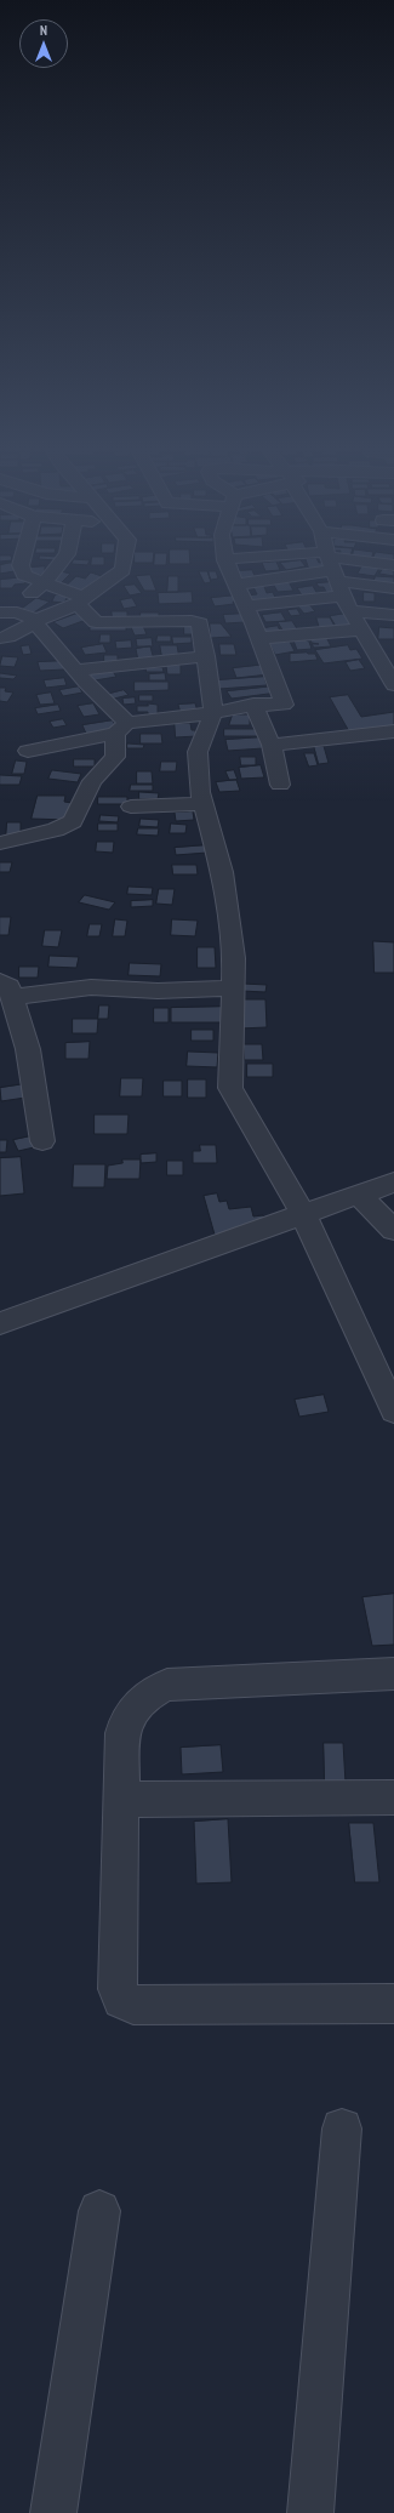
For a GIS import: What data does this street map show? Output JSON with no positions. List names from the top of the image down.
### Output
{
  "north": "top"
}
